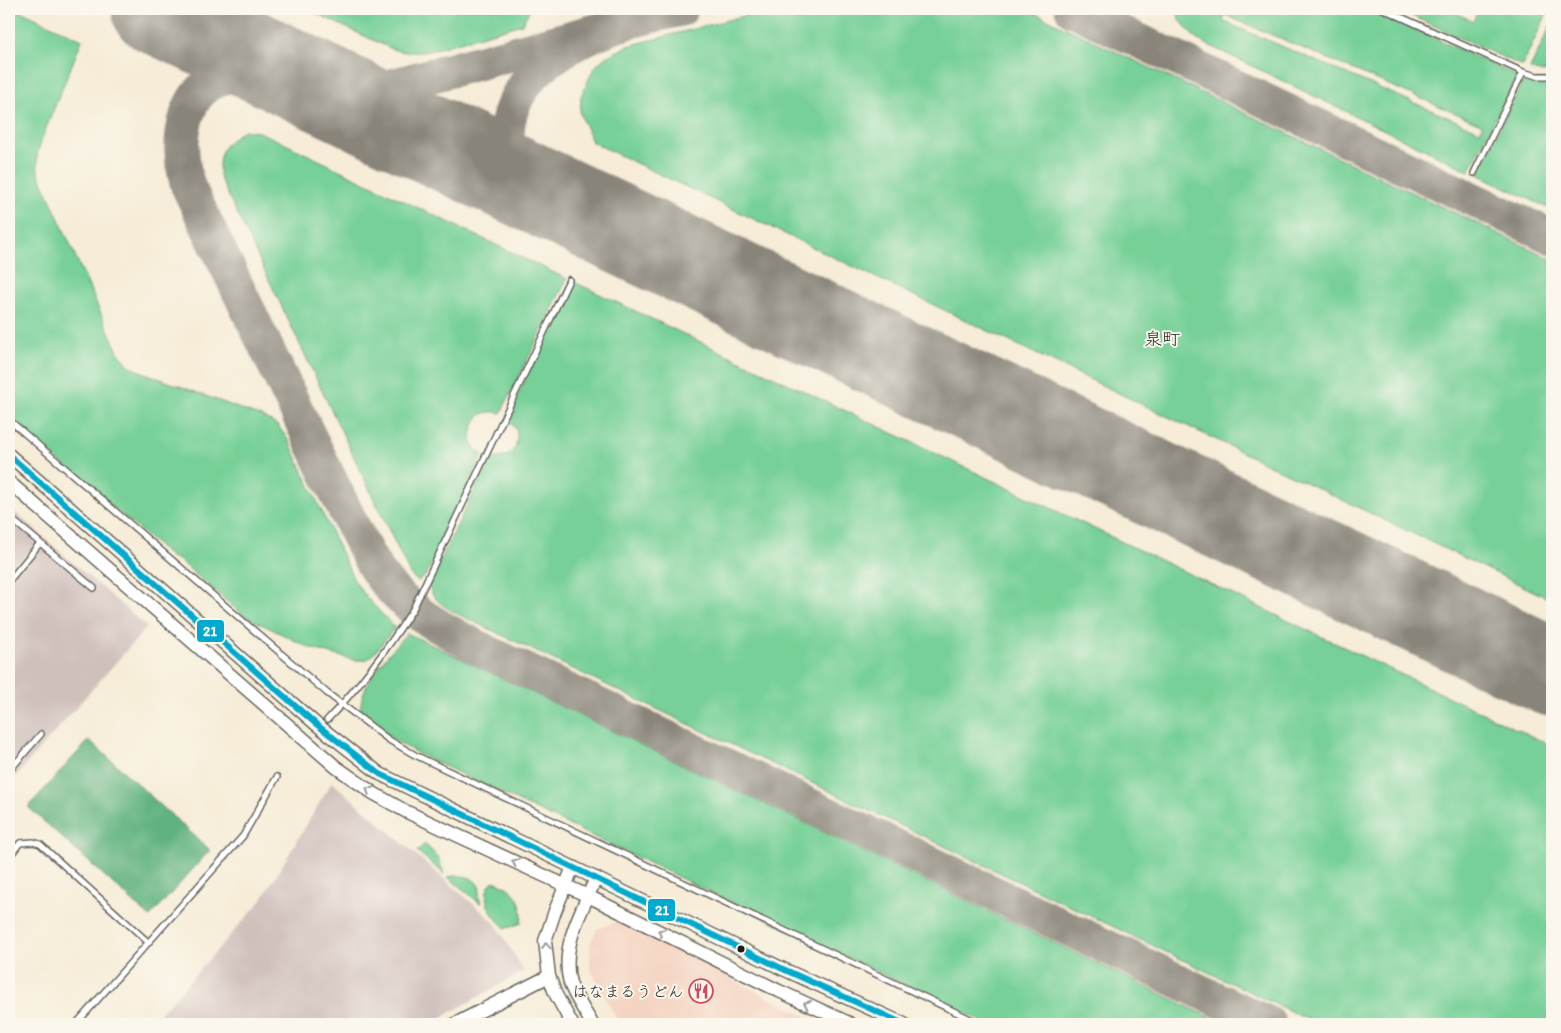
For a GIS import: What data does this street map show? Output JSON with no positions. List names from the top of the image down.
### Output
{
  "districts": ["泉町"],
  "places": {
    "restaurant": ["はなまるうどん"]
  },
  "lines": ["transit line 21"]
}
